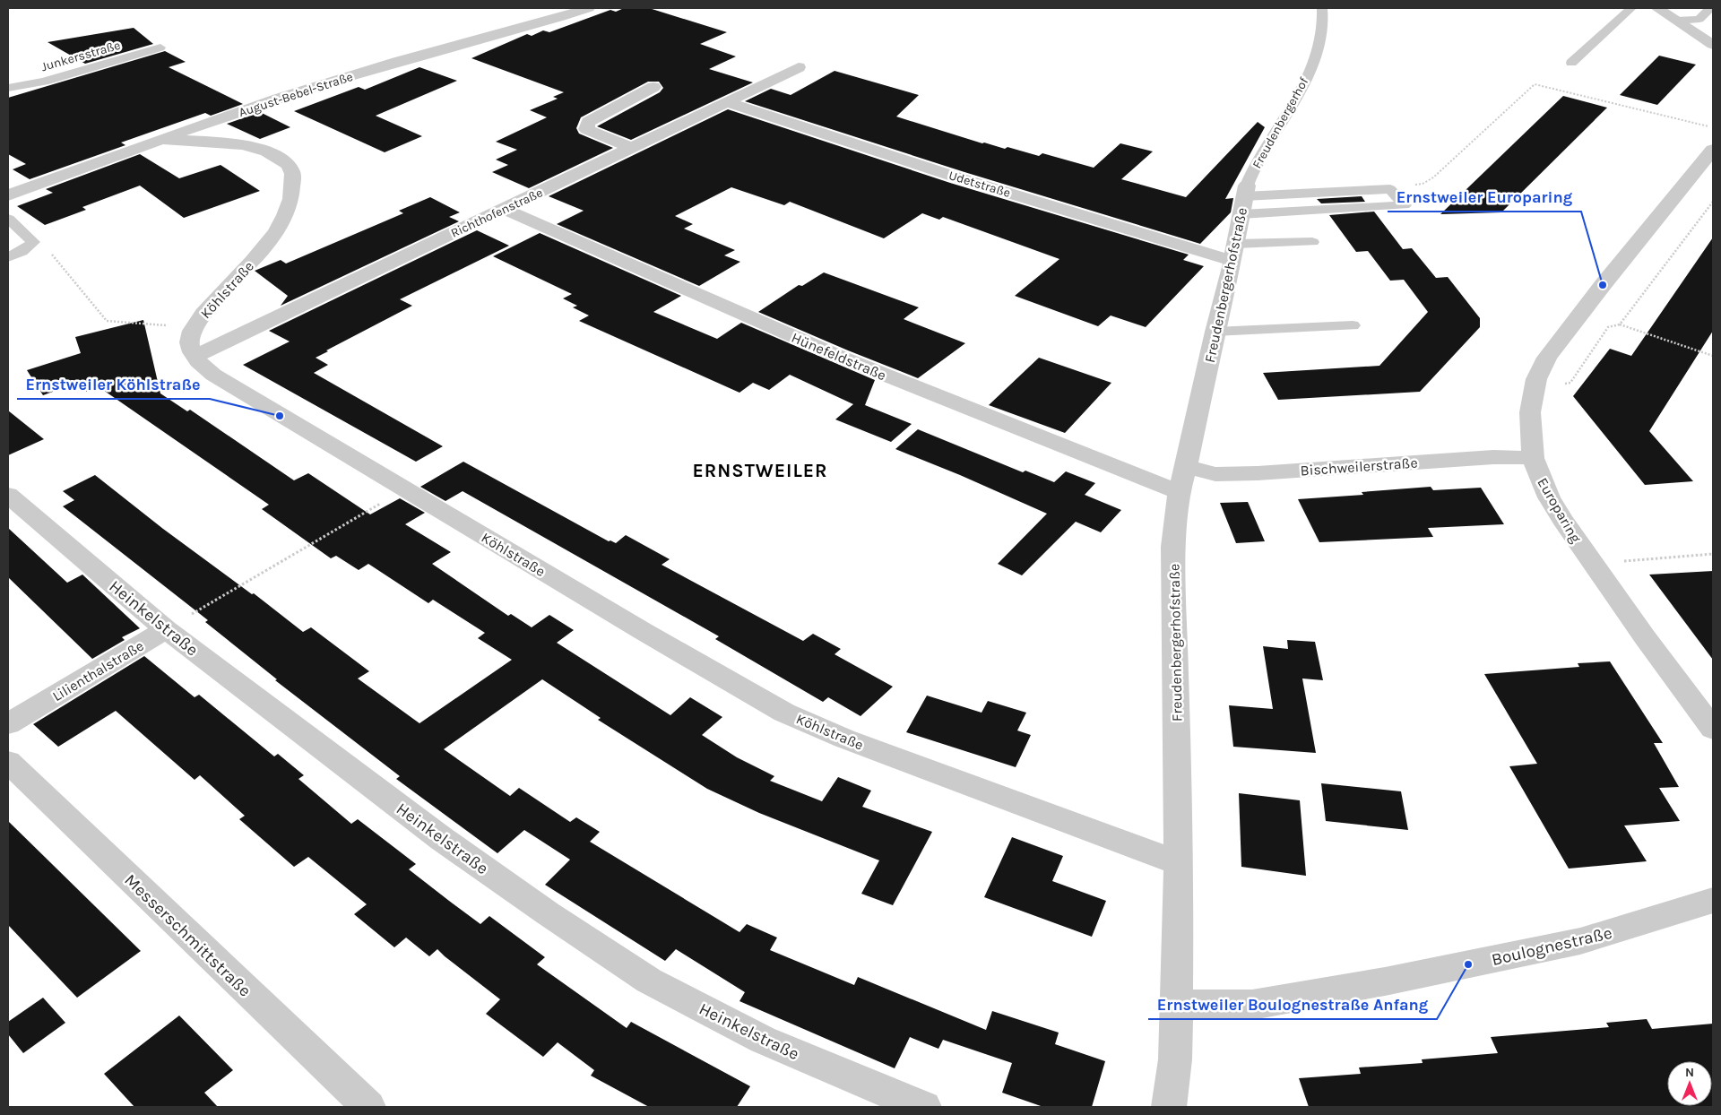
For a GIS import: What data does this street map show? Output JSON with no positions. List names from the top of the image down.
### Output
{
  "streets": {
    "street": [
      "August-Bebel-Straße",
      "Udetstraße",
      "Richthofenstraße",
      "Freudenbergerhofstraße",
      "Köhlstraße",
      "Hünefeldstraße",
      "Bischweilerstraße",
      "Europaring",
      "Heinkelstraße",
      "Lilienthalstraße",
      "Messerschmittstraße",
      "Boulognestraße"
    ],
    "lane": ["Junkersstraße", "Freudenbergerhof"]
  },
  "crossings": [
    ["August-Bebel-Straße", "Köhlstraße"],
    ["Freudenbergerhof", "Freudenbergerhofstraße"],
    ["Udetstraße", "Richthofenstraße"],
    ["Udetstraße", "Freudenbergerhofstraße"],
    ["Richthofenstraße", "Köhlstraße"],
    ["Richthofenstraße", "Hünefeldstraße"],
    ["Freudenbergerhofstraße", "Köhlstraße"],
    ["Freudenbergerhofstraße", "Hünefeldstraße"],
    ["Freudenbergerhofstraße", "Bischweilerstraße"],
    ["Freudenbergerhofstraße", "Boulognestraße"],
    ["Bischweilerstraße", "Europaring"],
    ["Heinkelstraße", "Lilienthalstraße"]
  ],
  "districts": ["ERNSTWEILER"],
  "places": ["Ernstweiler Europaring", "Ernstweiler Köhlstraße", "Ernstweiler Boulognestraße Anfang"],
  "north": "top"
}
